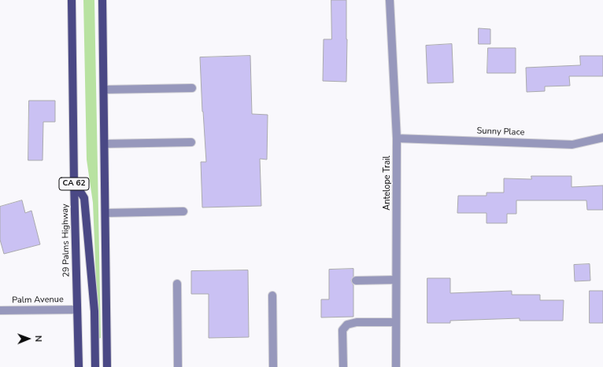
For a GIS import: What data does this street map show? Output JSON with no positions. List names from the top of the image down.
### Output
{
  "streets": {
    "main road": ["CA 62", "29 Palms Highway"],
    "street": ["Sunny Place", "Antelope Trail", "Palm Avenue"]
  },
  "crossings": [
    ["Sunny Place", "Antelope Trail"],
    ["29 Palms Highway", "Palm Avenue"]
  ],
  "north": "right"
}
